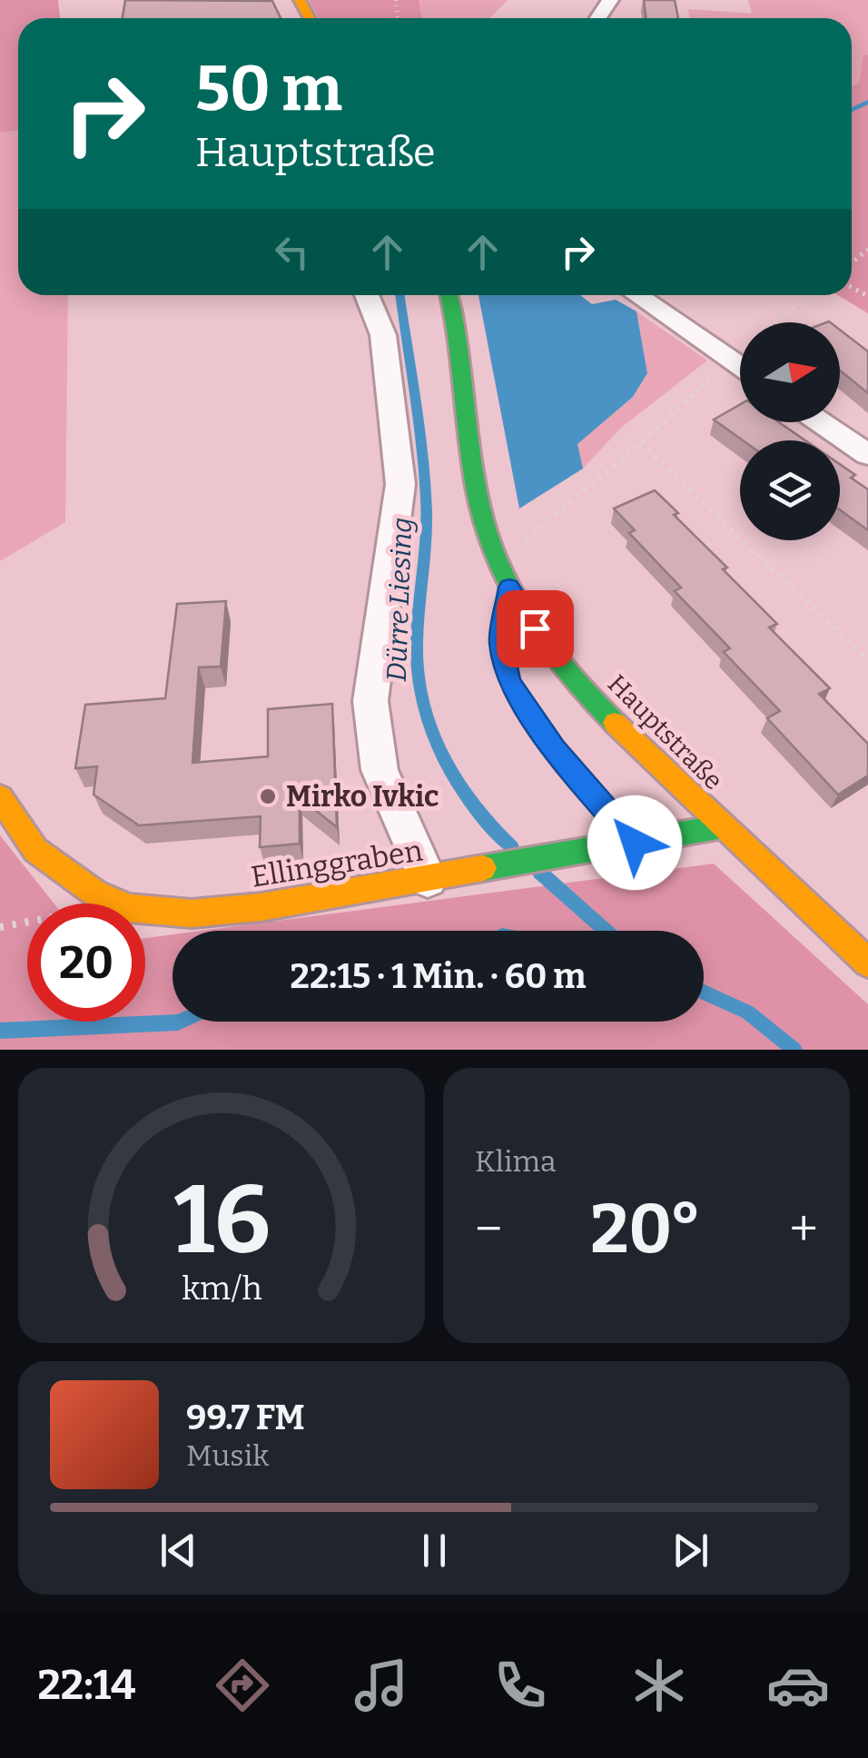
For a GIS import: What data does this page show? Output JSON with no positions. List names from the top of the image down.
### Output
{
  "streets": {
    "main road": ["Hauptstraße", "Ellinggraben"]
  },
  "crossings": [
    ["Hauptstraße", "Ellinggraben"]
  ],
  "water": ["Dürre Liesing"],
  "places": ["Mirko Ivkic"],
  "north": "right",
  "page": {
    "turn": ["50 m", "Hauptstraße"],
    "limit": "20",
    "trip": "22:15 · 1 Min. · 60 m",
    "tile": "Klima",
    "heat": ["−", "20°", "+"],
    "song": ["99.7 FM", "Musik"],
    "tabs": "22:14",
    "gauge": ["16", "km/h"]
  }
}
